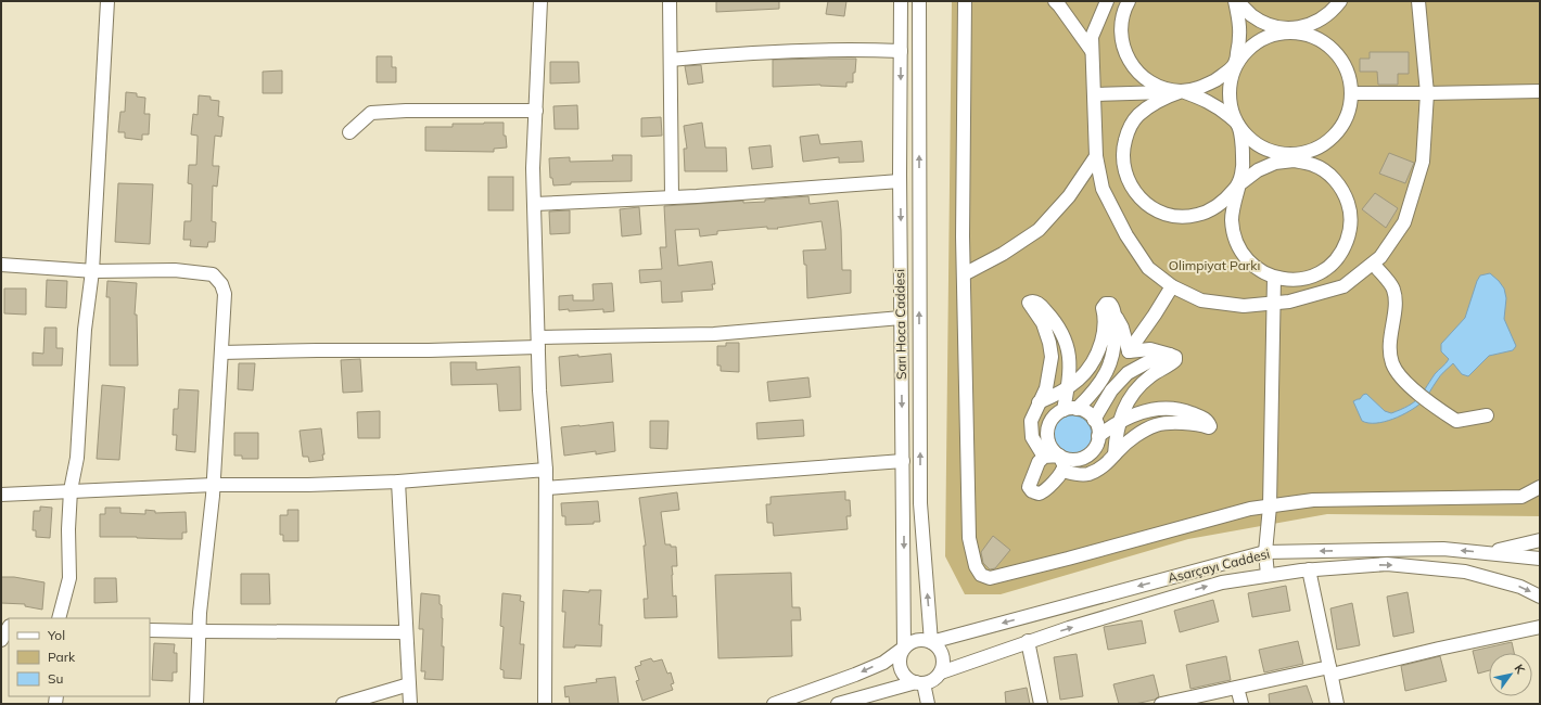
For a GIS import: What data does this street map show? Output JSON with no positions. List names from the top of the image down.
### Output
{
  "streets": {
    "street": ["Sarı Hoca Caddesi", "Asarçayı Caddesi"]
  },
  "crossings": [
    ["Sarı Hoca Caddesi", "Asarçayı Caddesi"]
  ],
  "parks": ["Olimpiyat Parkı"],
  "legend": ["Yol", "Park", "Su"],
  "north": "top right"
}
